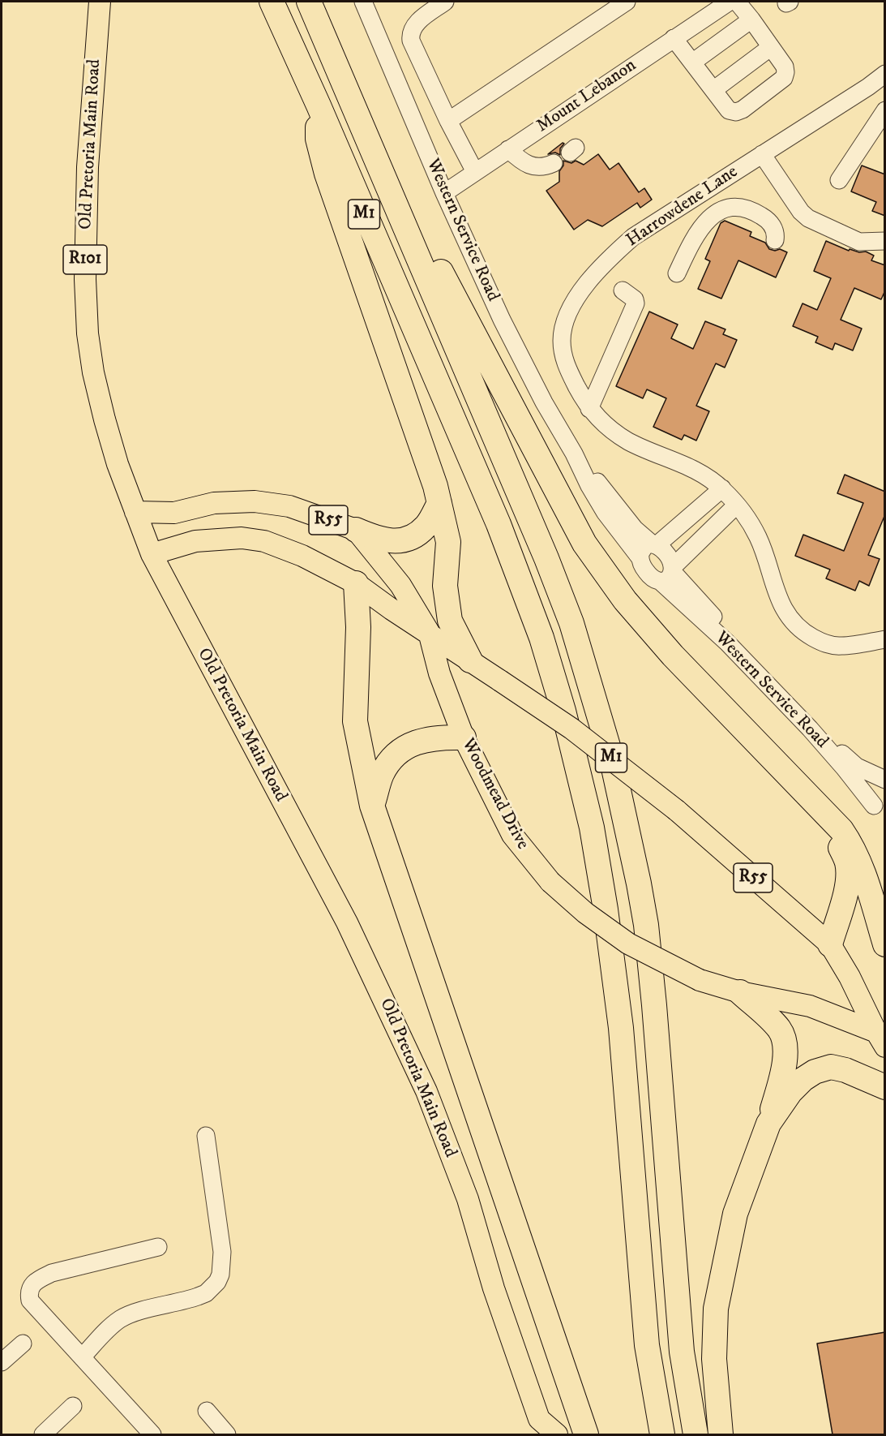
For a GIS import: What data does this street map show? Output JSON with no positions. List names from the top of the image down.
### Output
{
  "streets": {
    "highway": ["M1"],
    "main road": [
      "Old Pretoria Main Road",
      "R101",
      "R55",
      "Woodmead Drive"
    ],
    "street": ["Mount Lebanon", "Harrowdene Lane", "Western Service Road"]
  },
  "crossings": [
    ["Mount Lebanon", "Western Service Road"],
    ["Old Pretoria Main Road", "R55"],
    ["Old Pretoria Main Road", "Woodmead Drive"],
    ["R55", "Woodmead Drive"]
  ]
}
